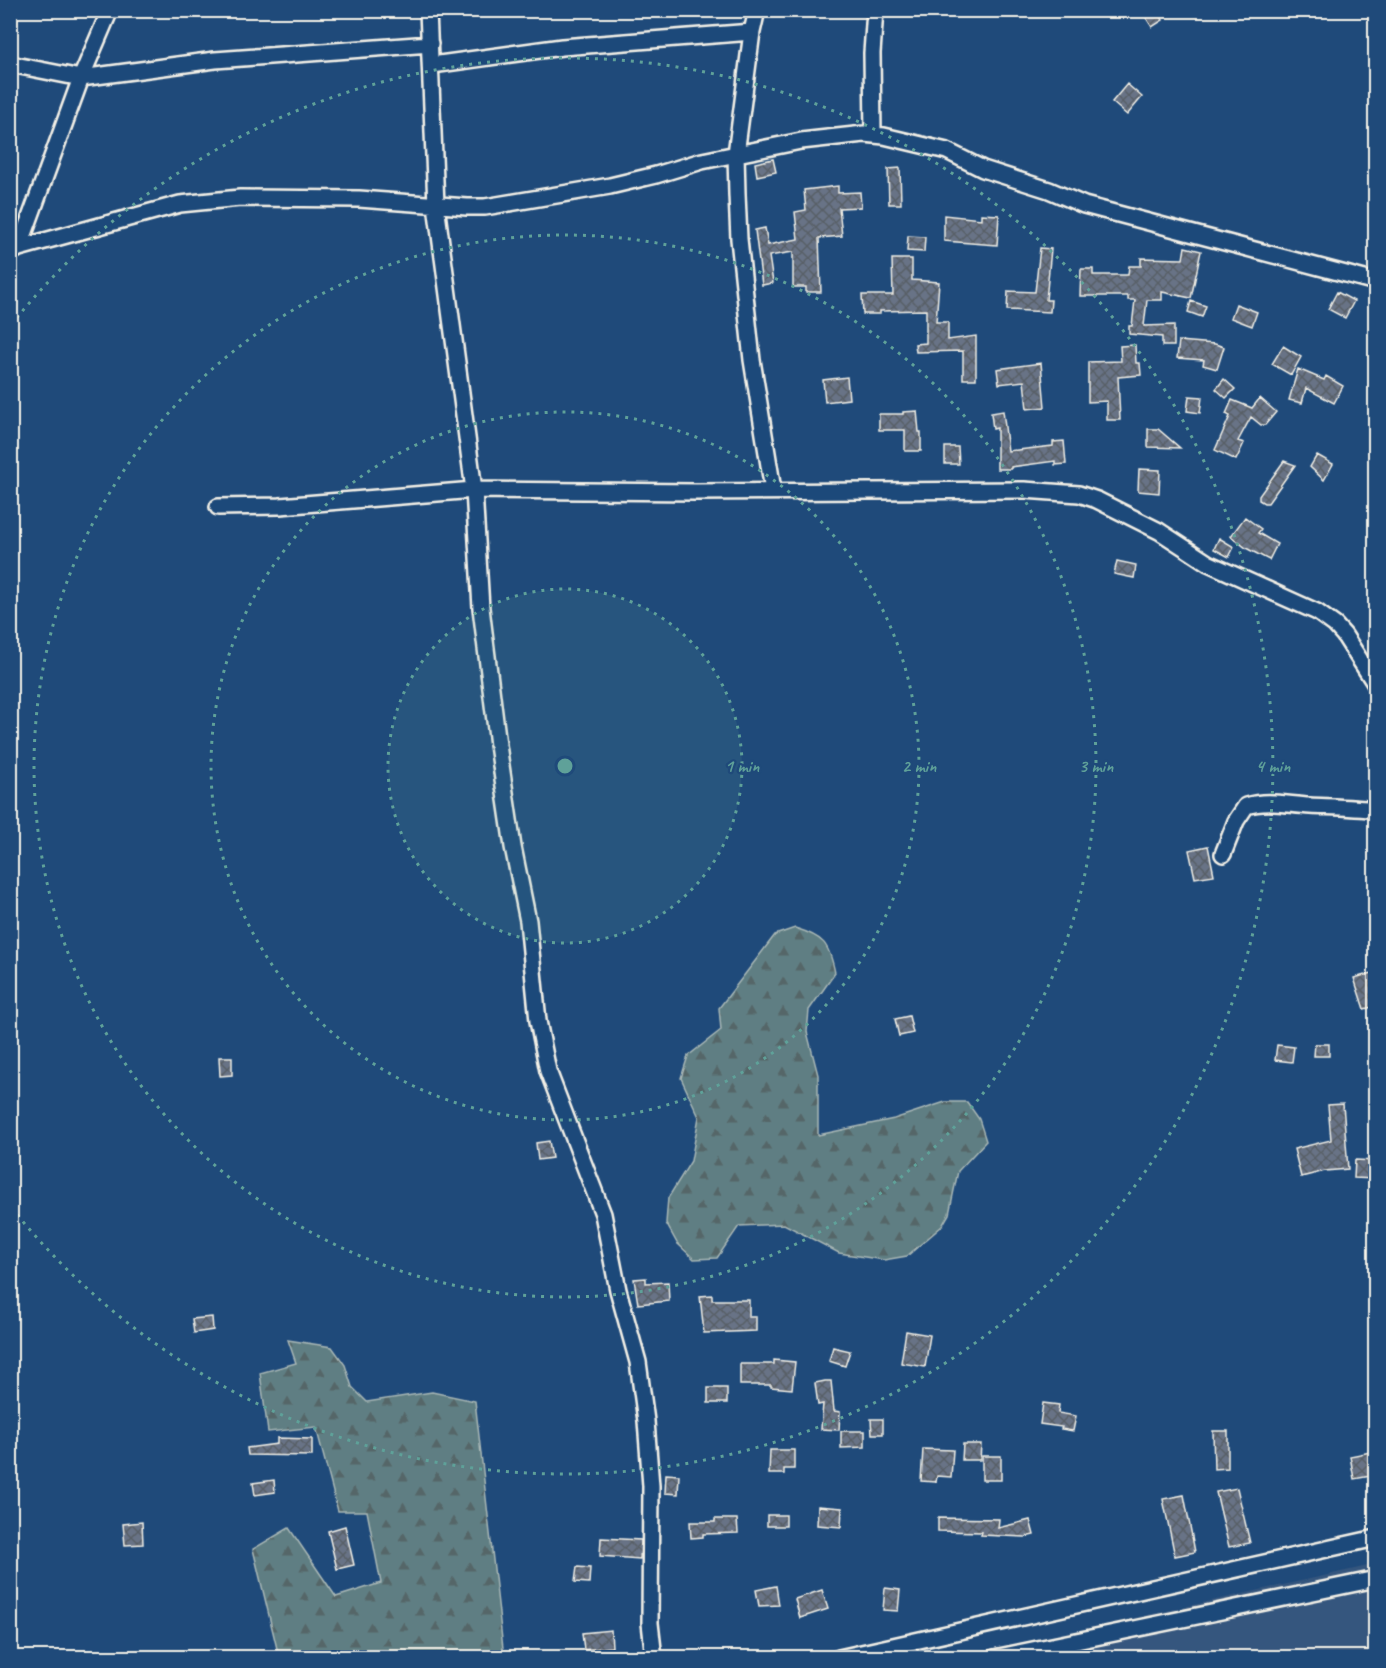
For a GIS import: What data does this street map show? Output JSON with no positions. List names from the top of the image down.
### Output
{
  "rings": [
    "1 min",
    "2 min",
    "3 min",
    "4 min"
  ]
}
